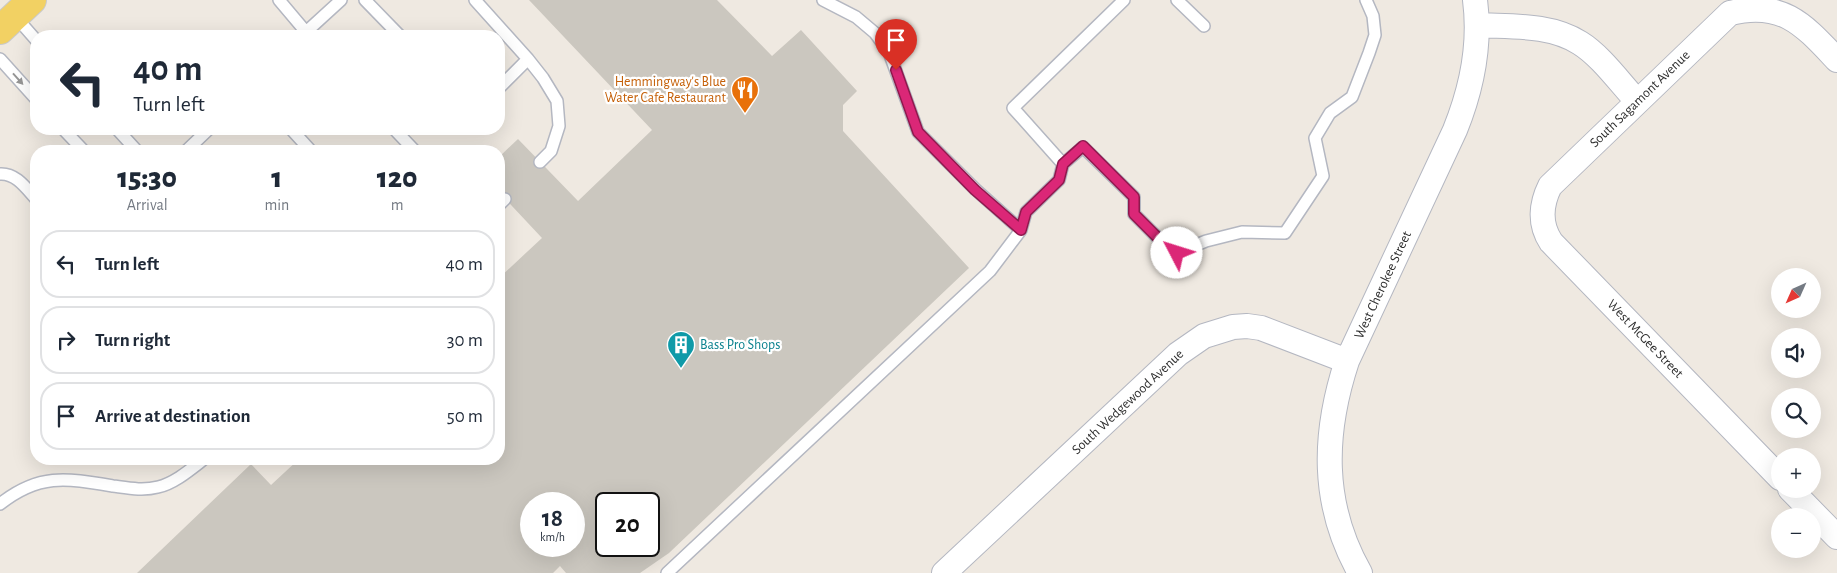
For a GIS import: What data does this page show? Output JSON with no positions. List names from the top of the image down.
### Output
{
  "streets": {
    "street": [
      "South Sagamont Avenue",
      "West Cherokee Street",
      "West McGee Street",
      "South Wedgewood Avenue"
    ]
  },
  "crossings": [
    ["South Sagamont Avenue", "West McGee Street"],
    ["West Cherokee Street", "South Wedgewood Avenue"]
  ],
  "places": {
    "restaurant": ["Hemmingway's Blue Water Cafe Restaurant"],
    "building": ["Bass Pro Shops"]
  },
  "north": "bottom left",
  "page": {
    "turn": ["40 m", "Turn left"],
    "eta": [
      "15:30",
      "Arrival",
      "1",
      "min",
      "120",
      "m"
    ],
    "list": [
      {
        "name": "Turn left",
        "value": "40 m"
      },
      {
        "name": "Turn right",
        "value": "30 m"
      },
      {
        "name": "Arrive at destination",
        "value": "50 m"
      }
    ],
    "map_buttons": ["+", "−"],
    "speed": "18 km/h",
    "limit": "20"
  }
}
